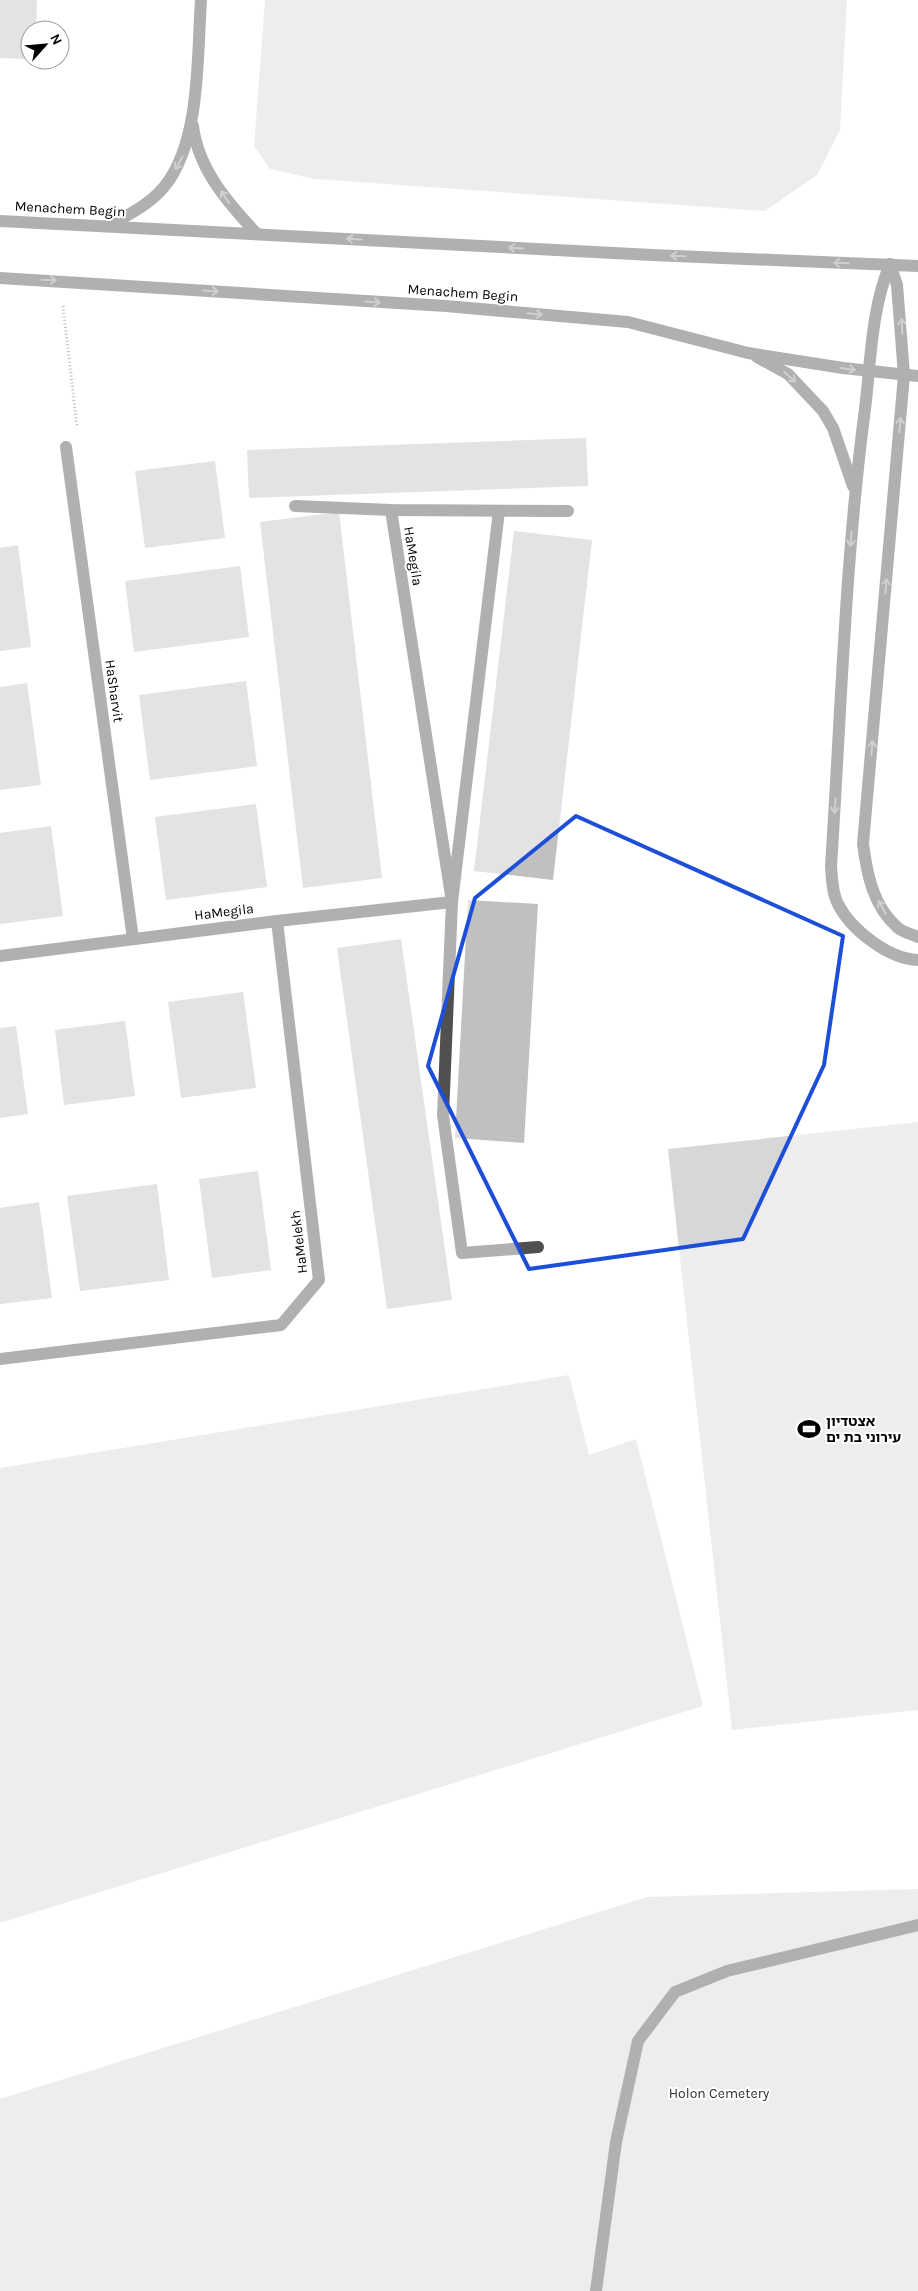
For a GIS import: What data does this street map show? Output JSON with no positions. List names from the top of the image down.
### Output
{
  "streets": {
    "street": [
      "Menachem Begin",
      "HaMegila",
      "HaSharvit",
      "HaMelekh"
    ]
  },
  "crossings": [
    ["HaMegila", "HaSharvit"],
    ["HaMegila", "HaMelekh"]
  ],
  "parks": ["Holon Cemetery"],
  "places": {
    "sports": ["אצטדיון עירוני בת ים"]
  },
  "north": "top right"
}
